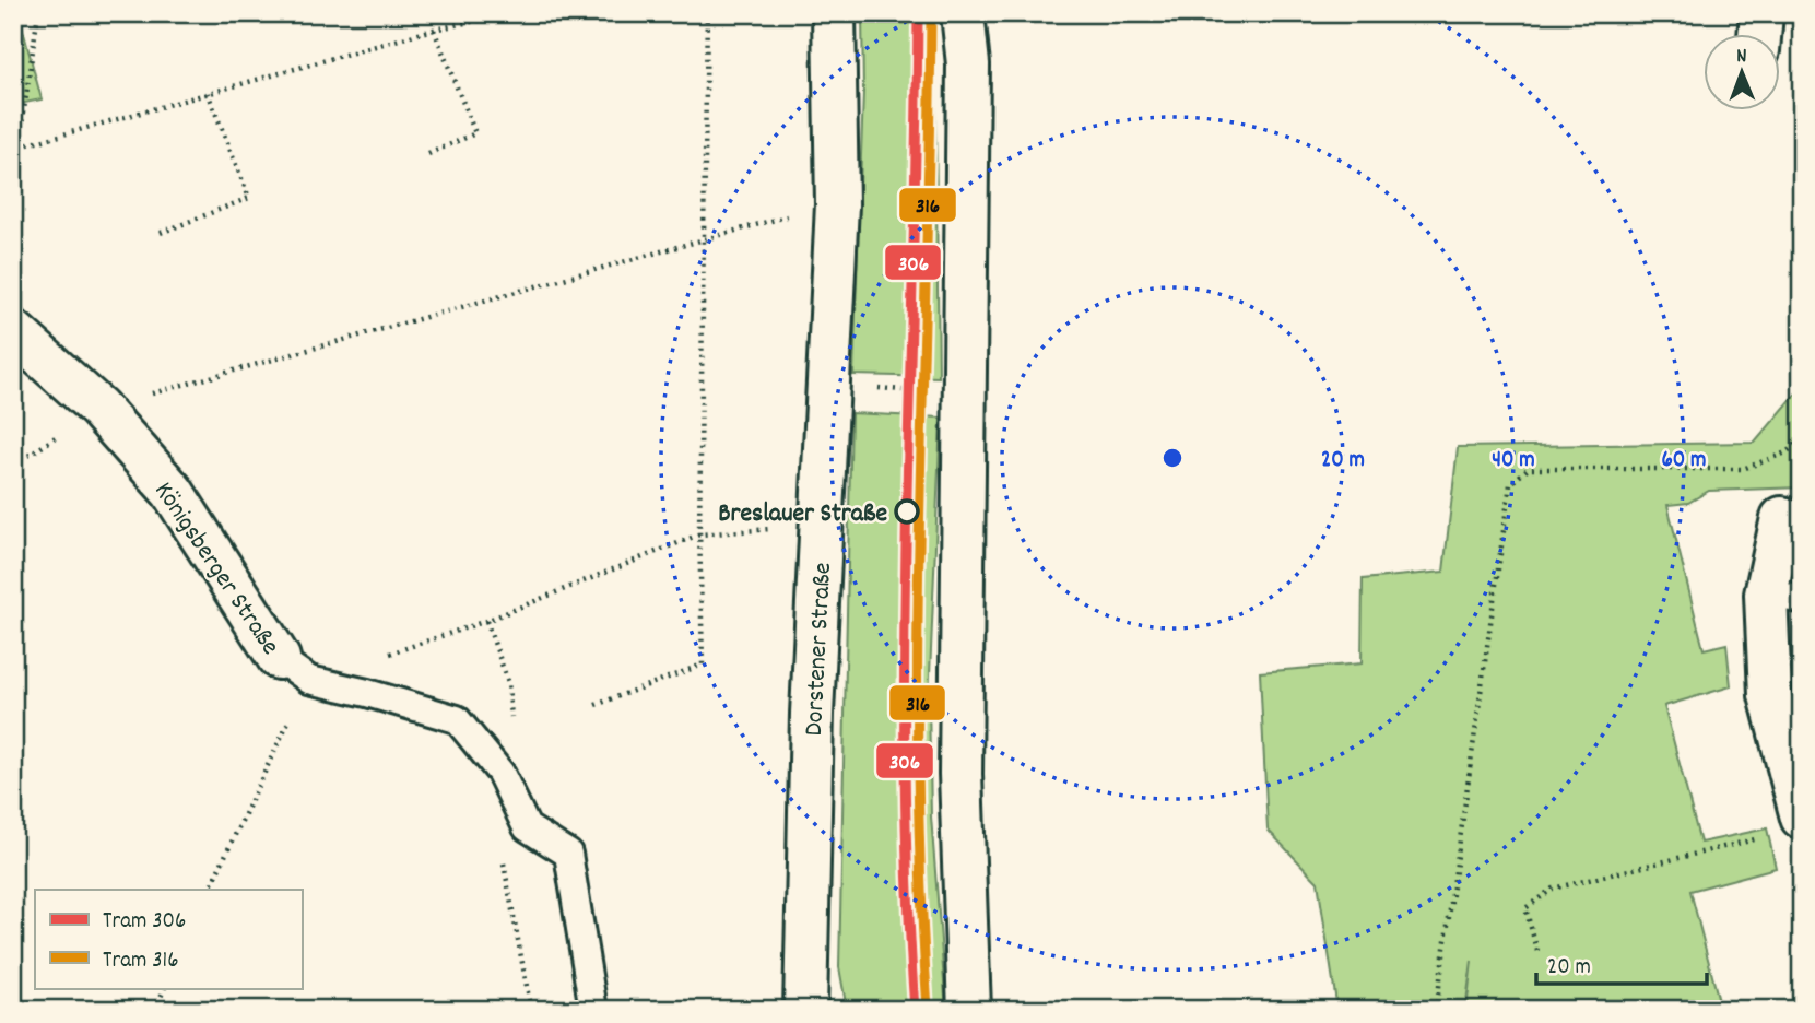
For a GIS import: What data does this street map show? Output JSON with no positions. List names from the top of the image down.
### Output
{
  "streets": {
    "main road": ["Königsberger Straße", "Dorstener Straße"]
  },
  "places": ["Breslauer Straße"],
  "lines": ["tram line 306", "tram line 316"],
  "legend": ["Tram 306", "Tram 316"],
  "scale_bar": "20 m",
  "north": "top",
  "rings": ["20 m", "40 m", "60 m"]
}
